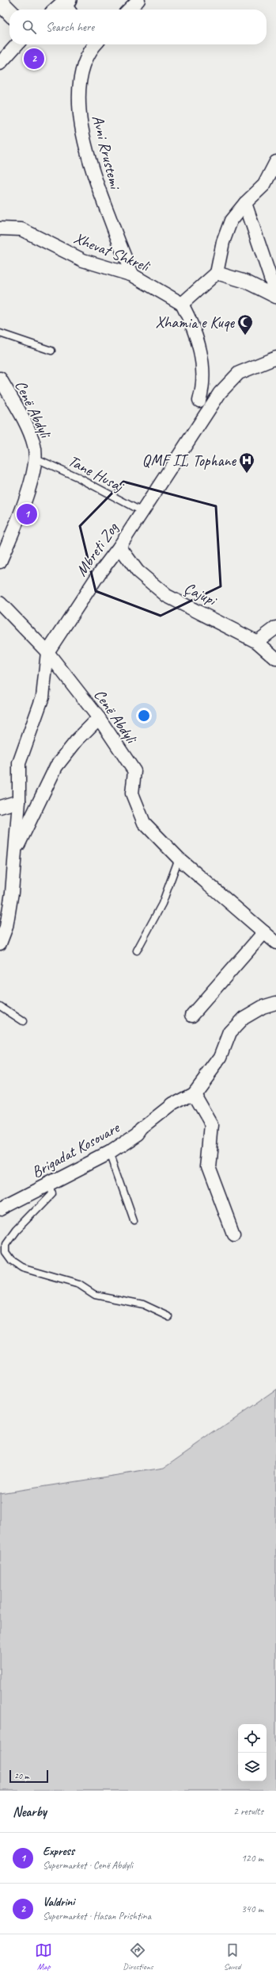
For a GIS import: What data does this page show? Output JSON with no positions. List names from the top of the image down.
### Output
{
  "streets": {
    "street": [
      "Avni Rrustemi",
      "Xhevat Shkreli",
      "Cenë Abdyli",
      "Mbreti Zog",
      "Çajupi",
      "Brigadat Kosovare"
    ],
    "lane": ["Tane Husaj"]
  },
  "crossings": [
    ["Avni Rrustemi", "Xhevat Shkreli"],
    ["Cenë Abdyli", "Tane Husaj"],
    ["Cenë Abdyli", "Mbreti Zog"],
    ["Tane Husaj", "Mbreti Zog"],
    ["Mbreti Zog", "Çajupi"]
  ],
  "places": {
    "mosque": ["Xhamia e Kuqe"],
    "hospital": ["QMF II, Tophane"]
  },
  "scale_bar": "20 m",
  "page": {
    "search": "Search here",
    "pins": ["2", "1"],
    "scale": "20 m",
    "heading": ["Nearby", "2 results"],
    "list": [
      {
        "mark": "1",
        "name": "Express",
        "note": "Supermarket · Cenë Abdyli",
        "value": "120 m"
      },
      {
        "mark": "2",
        "name": "Valdrini",
        "note": "Supermarket · Hasan Prishtina",
        "value": "340 m"
      }
    ],
    "nav": ["Map", "Directions", "Saved"]
  }
}
